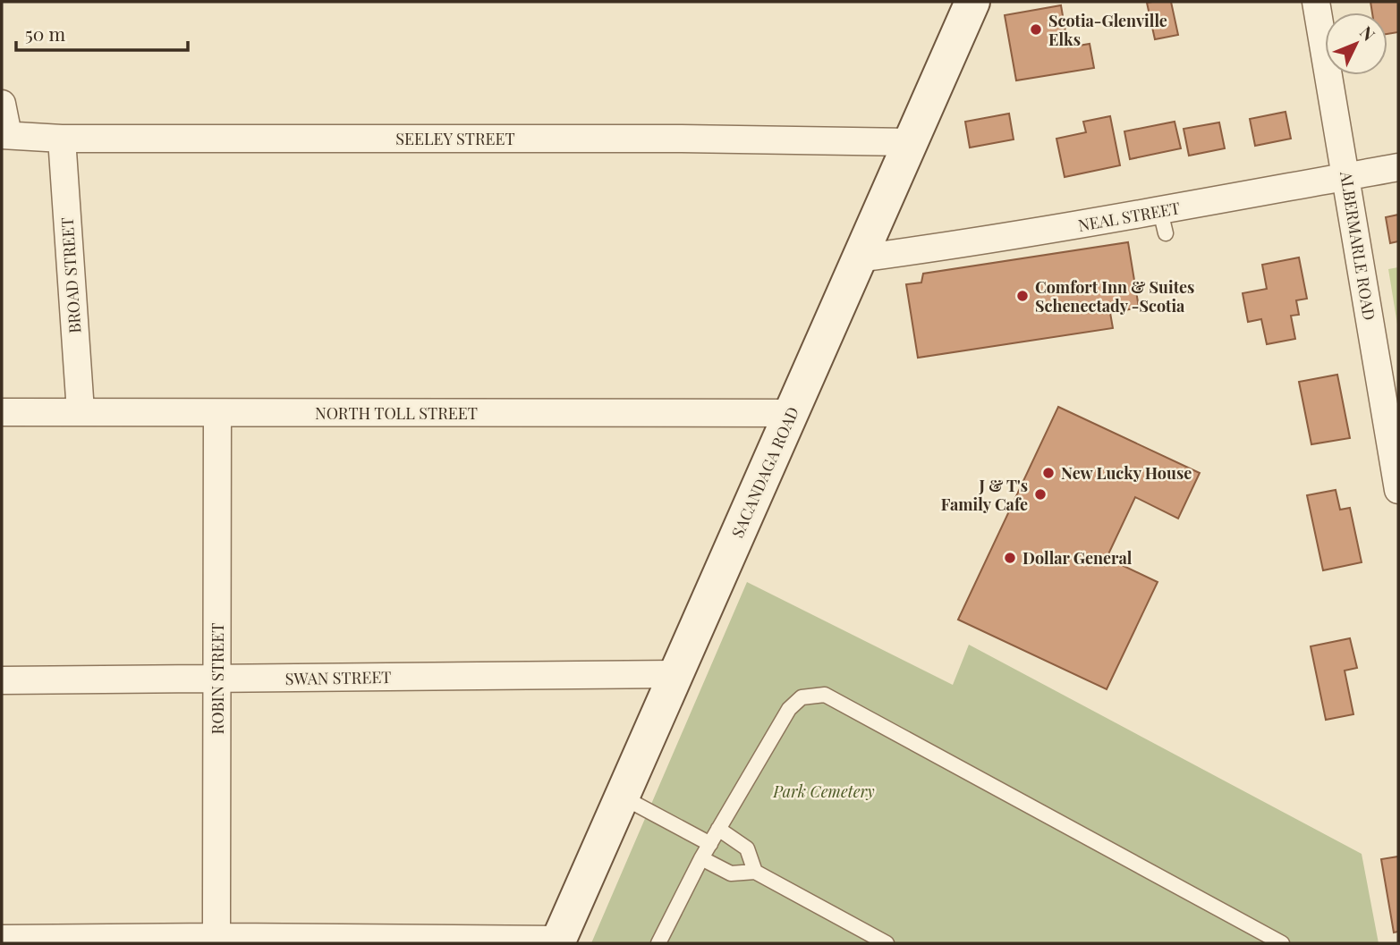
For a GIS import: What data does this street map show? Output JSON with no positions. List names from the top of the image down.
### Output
{
  "streets": {
    "main road": ["SACANDAGA ROAD"],
    "street": [
      "SEELEY STREET",
      "NEAL STREET",
      "ALBERMARLE ROAD",
      "BROAD STREET",
      "NORTH TOLL STREET",
      "SWAN STREET",
      "ROBIN STREET"
    ]
  },
  "crossings": [
    ["SEELEY STREET", "BROAD STREET"],
    ["SEELEY STREET", "SACANDAGA ROAD"],
    ["NEAL STREET", "ALBERMARLE ROAD"],
    ["NEAL STREET", "SACANDAGA ROAD"],
    ["BROAD STREET", "NORTH TOLL STREET"],
    ["NORTH TOLL STREET", "SACANDAGA ROAD"],
    ["NORTH TOLL STREET", "ROBIN STREET"],
    ["SACANDAGA ROAD", "SWAN STREET"],
    ["SWAN STREET", "ROBIN STREET"]
  ],
  "parks": ["Park Cemetery"],
  "places": [
    "Scotia-Glenville Elks",
    "Comfort Inn & Suites Schenectady -Scotia",
    "New Lucky House",
    "J & T's Family Cafe",
    "Dollar General"
  ],
  "scale_bar": "50 m",
  "north": "top right"
}
